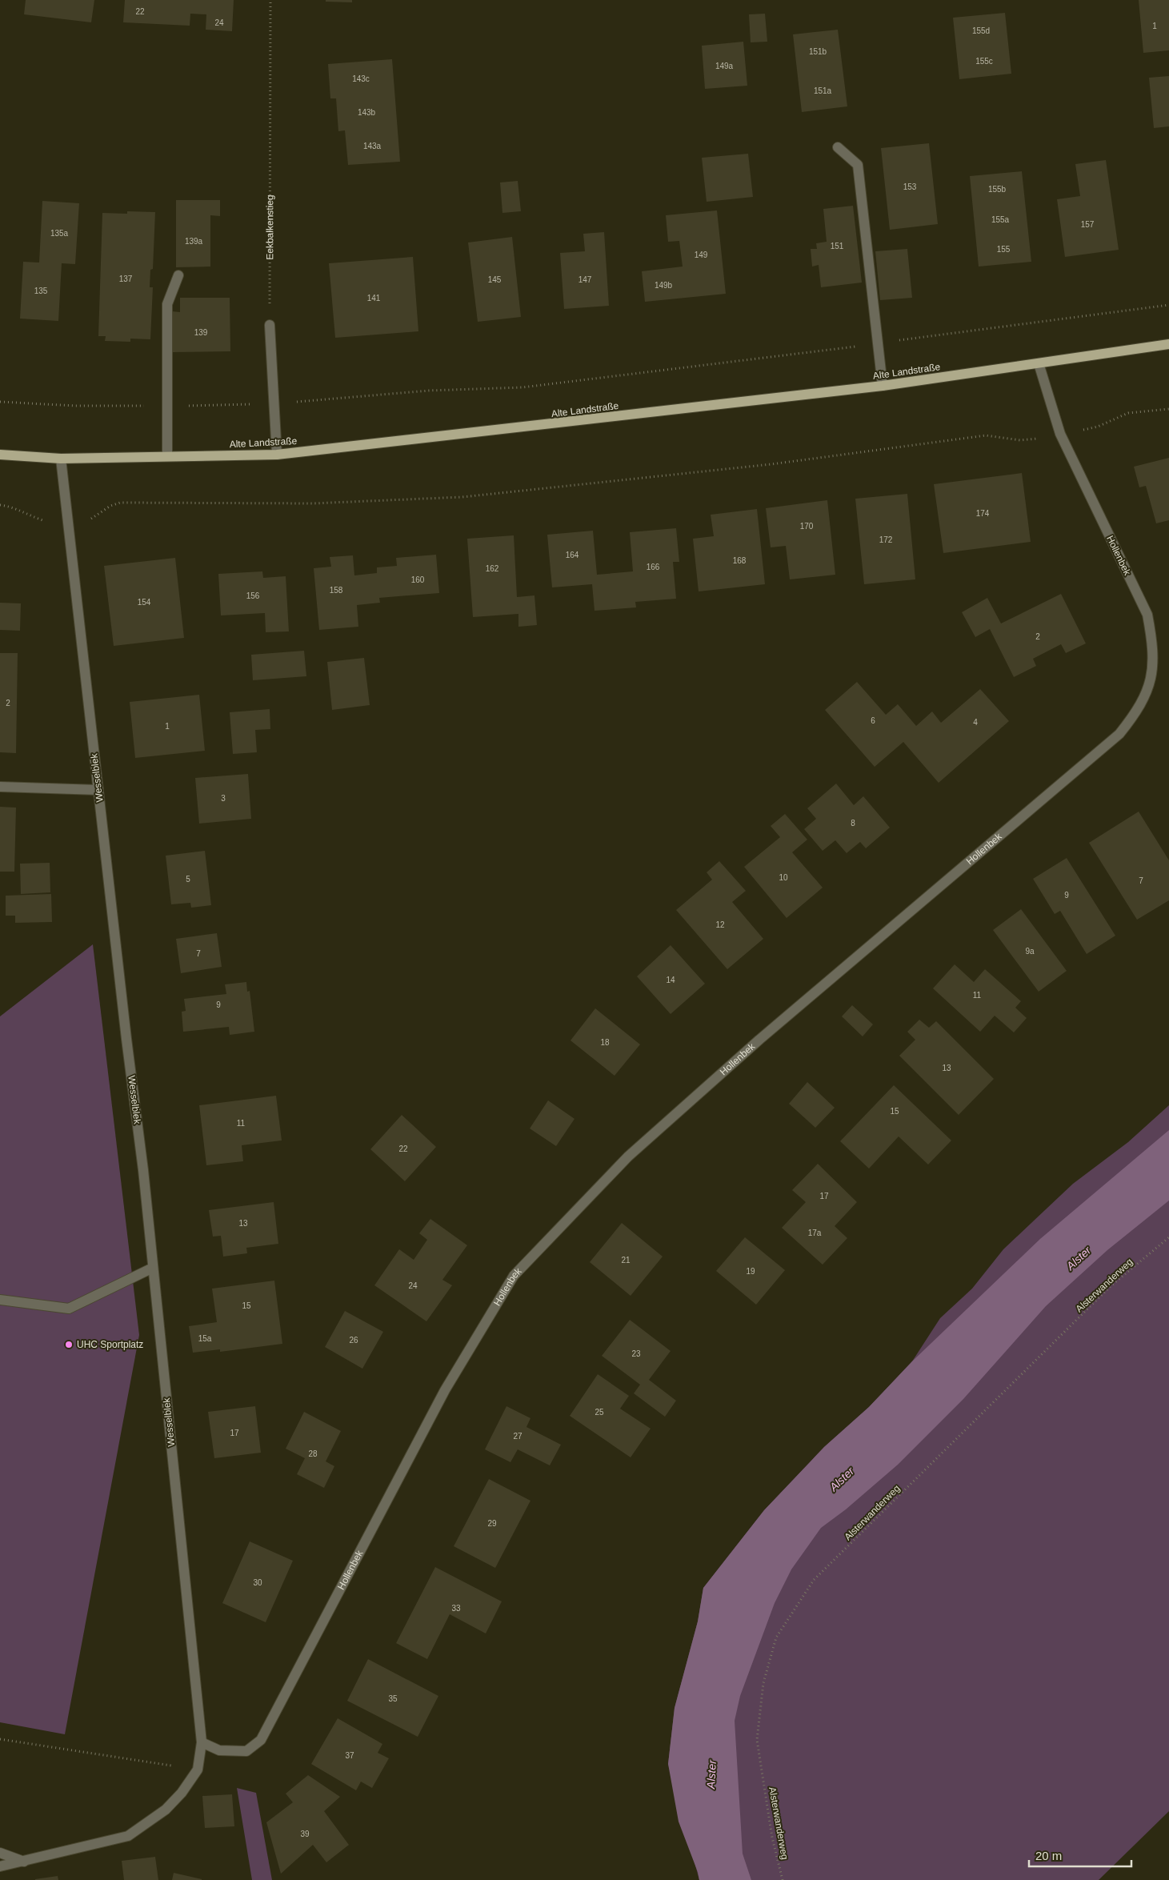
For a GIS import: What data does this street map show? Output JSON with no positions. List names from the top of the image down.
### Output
{
  "streets": {
    "main road": ["Alte Landstraße"],
    "street": ["Hollenbek", "Wesselblek"],
    "path": ["Eekbalkenstieg", "Alsterwanderweg"]
  },
  "crossings": [
    ["Alte Landstraße", "Hollenbek"],
    ["Alte Landstraße", "Wesselblek"],
    ["Hollenbek", "Wesselblek"]
  ],
  "water": ["Alster"],
  "places": ["UHC Sportplatz"],
  "house_numbers": [
    "22",
    "24",
    "1",
    "155d",
    "151b",
    "155c",
    "149a",
    "143c",
    "151a",
    "143b",
    "143a",
    "153",
    "155b",
    "155a",
    "157",
    "135a",
    "139a",
    "151",
    "155",
    "149",
    "137",
    "145",
    "147",
    "149b",
    "135",
    "141",
    "139",
    "174",
    "170",
    "172",
    "164",
    "168",
    "166",
    "162",
    "160",
    "158",
    "156",
    "154",
    "2",
    "2",
    "6",
    "4",
    "1",
    "3",
    "8",
    "10",
    "5",
    "7",
    "9",
    "12",
    "9a",
    "7",
    "14",
    "11",
    "9",
    "18",
    "13",
    "15",
    "11",
    "22",
    "17",
    "13",
    "17a",
    "21",
    "19",
    "24",
    "15",
    "15a",
    "26",
    "23",
    "25",
    "17",
    "27",
    "28",
    "29",
    "30",
    "33",
    "35",
    "37",
    "39"
  ],
  "scale_bar": "20 m"
}
